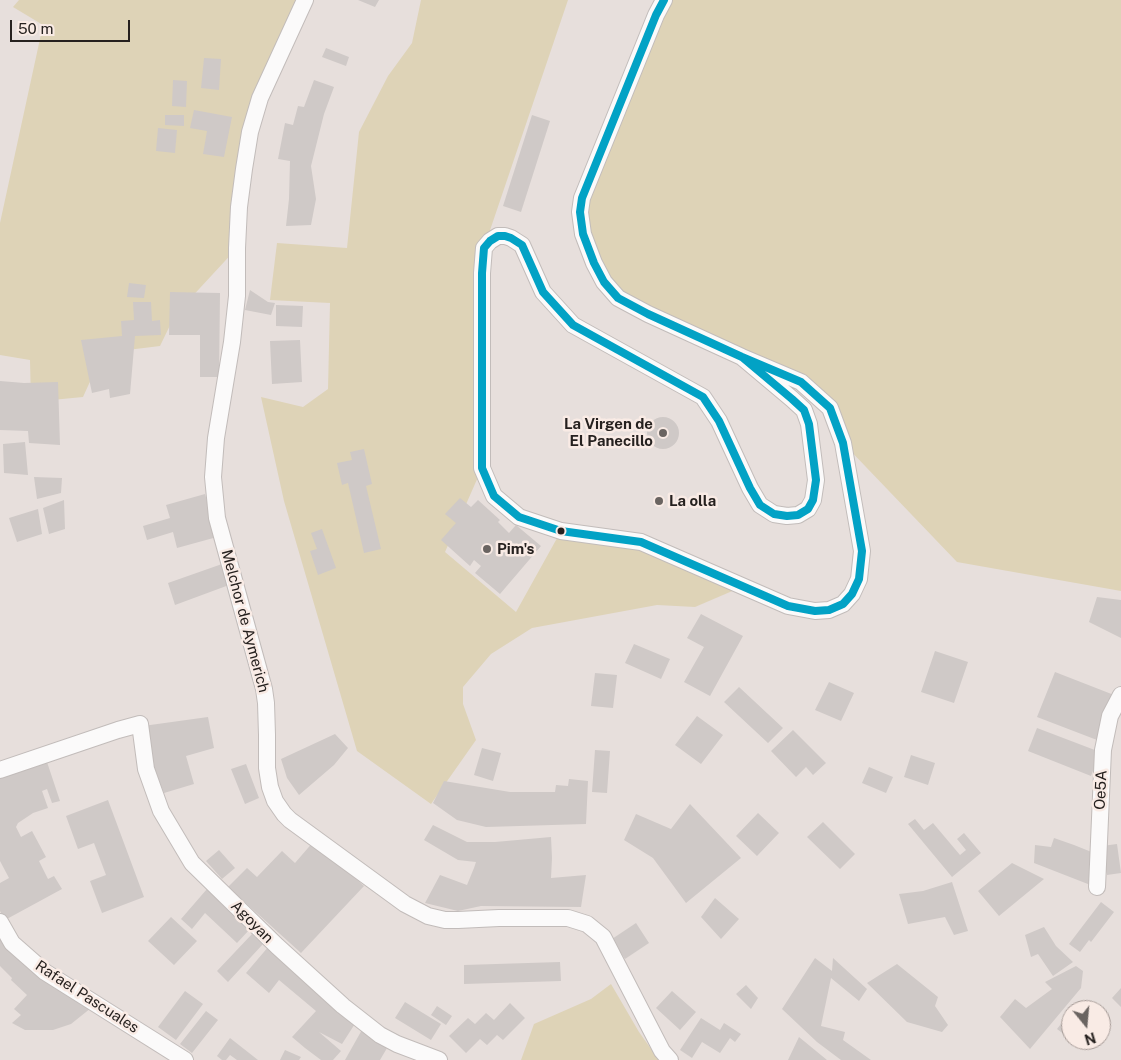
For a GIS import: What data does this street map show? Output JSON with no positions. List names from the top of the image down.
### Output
{
  "streets": {
    "street": [
      "Melchor de Aymerich",
      "Oe5A",
      "Agoyan",
      "Rafael Pascuales"
    ]
  },
  "places": ["La Virgen de El Panecillo", "La olla", "Pim's"],
  "scale_bar": "50 m",
  "north": "bottom"
}
